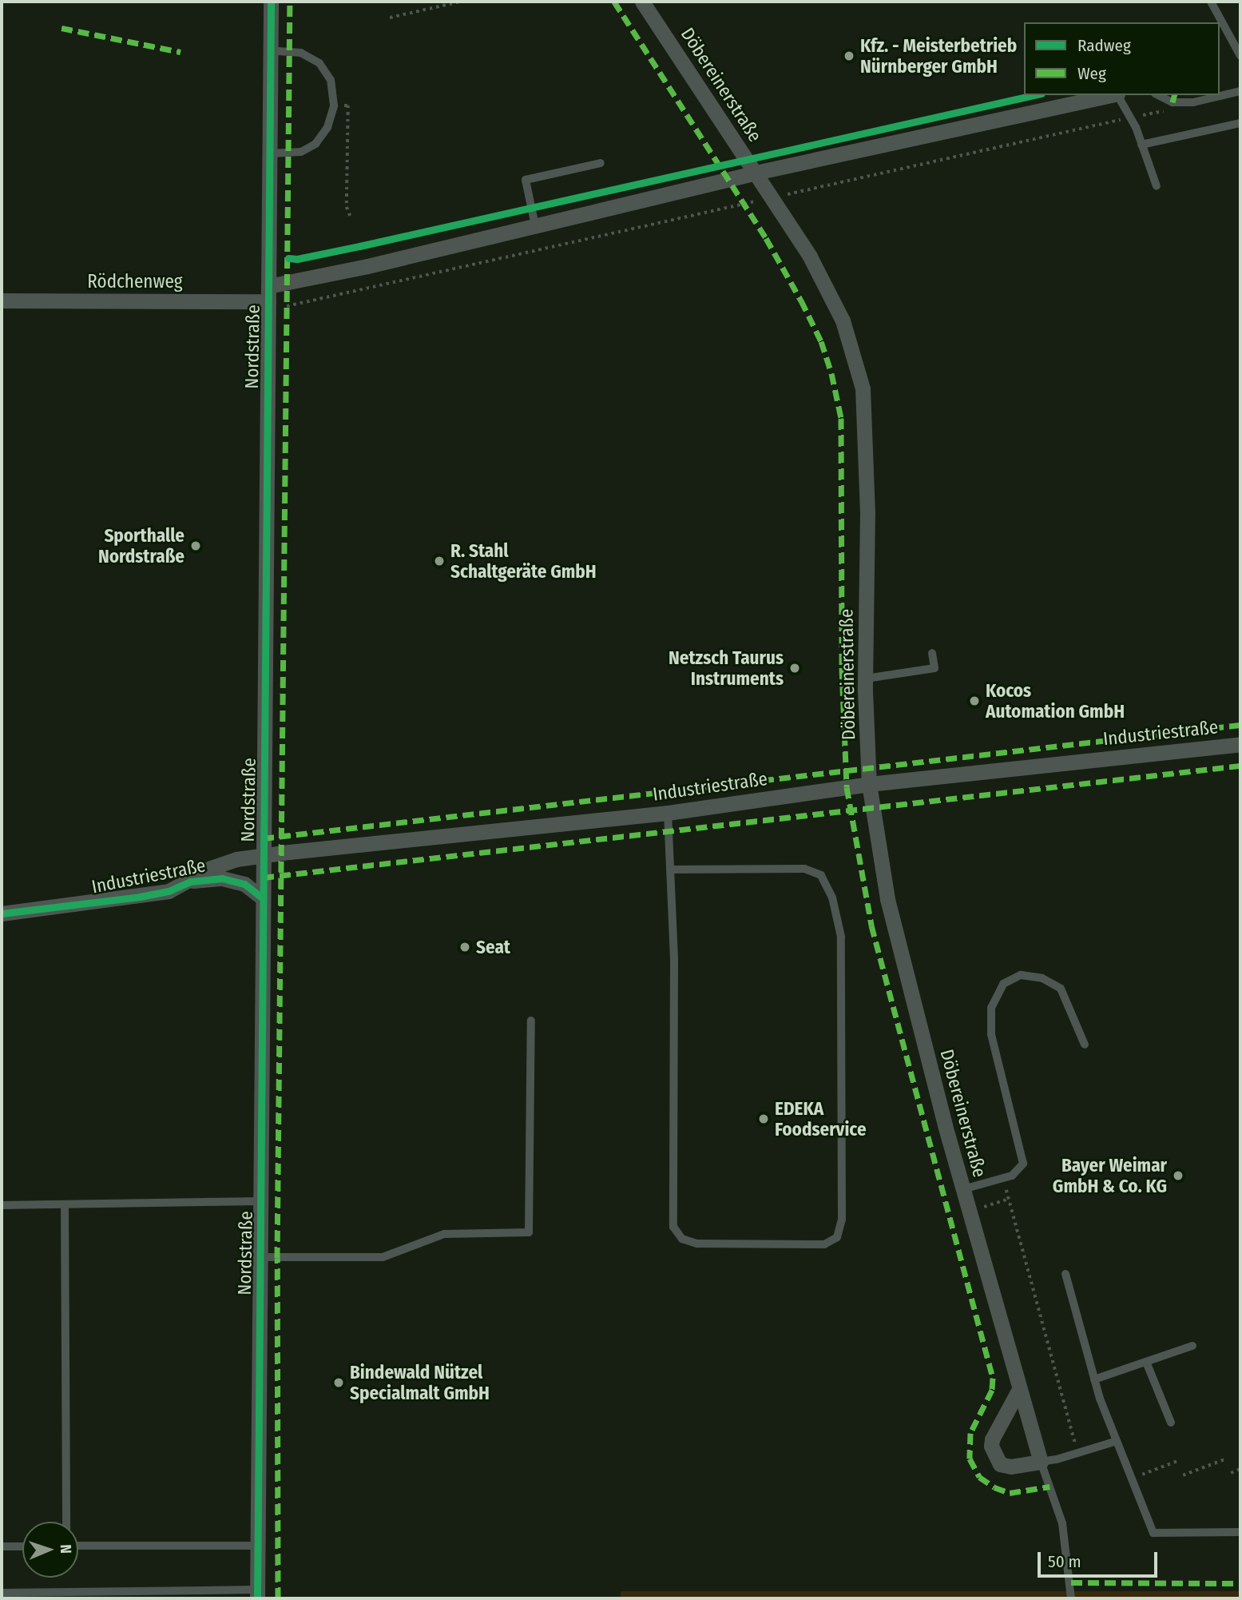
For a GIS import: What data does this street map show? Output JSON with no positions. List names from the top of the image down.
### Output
{
  "streets": {
    "street": [
      "Döbereinerstraße",
      "Rödchenweg",
      "Nordstraße",
      "Industriestraße"
    ]
  },
  "crossings": [
    ["Döbereinerstraße", "Rödchenweg"],
    ["Döbereinerstraße", "Industriestraße"],
    ["Rödchenweg", "Nordstraße"],
    ["Nordstraße", "Industriestraße"]
  ],
  "places": [
    "Kfz. - Meisterbetrieb Nürnberger GmbH",
    "Sporthalle Nordstraße",
    "R. Stahl Schaltgeräte GmbH",
    "Netzsch Taurus Instruments",
    "Kocos Automation GmbH",
    "Seat",
    "EDEKA Foodservice",
    "Bayer Weimar GmbH & Co. KG",
    "Bindewald Nützel Specialmalt GmbH"
  ],
  "legend": ["Radweg", "Weg"],
  "scale_bar": "50 m",
  "north": "right"
}
